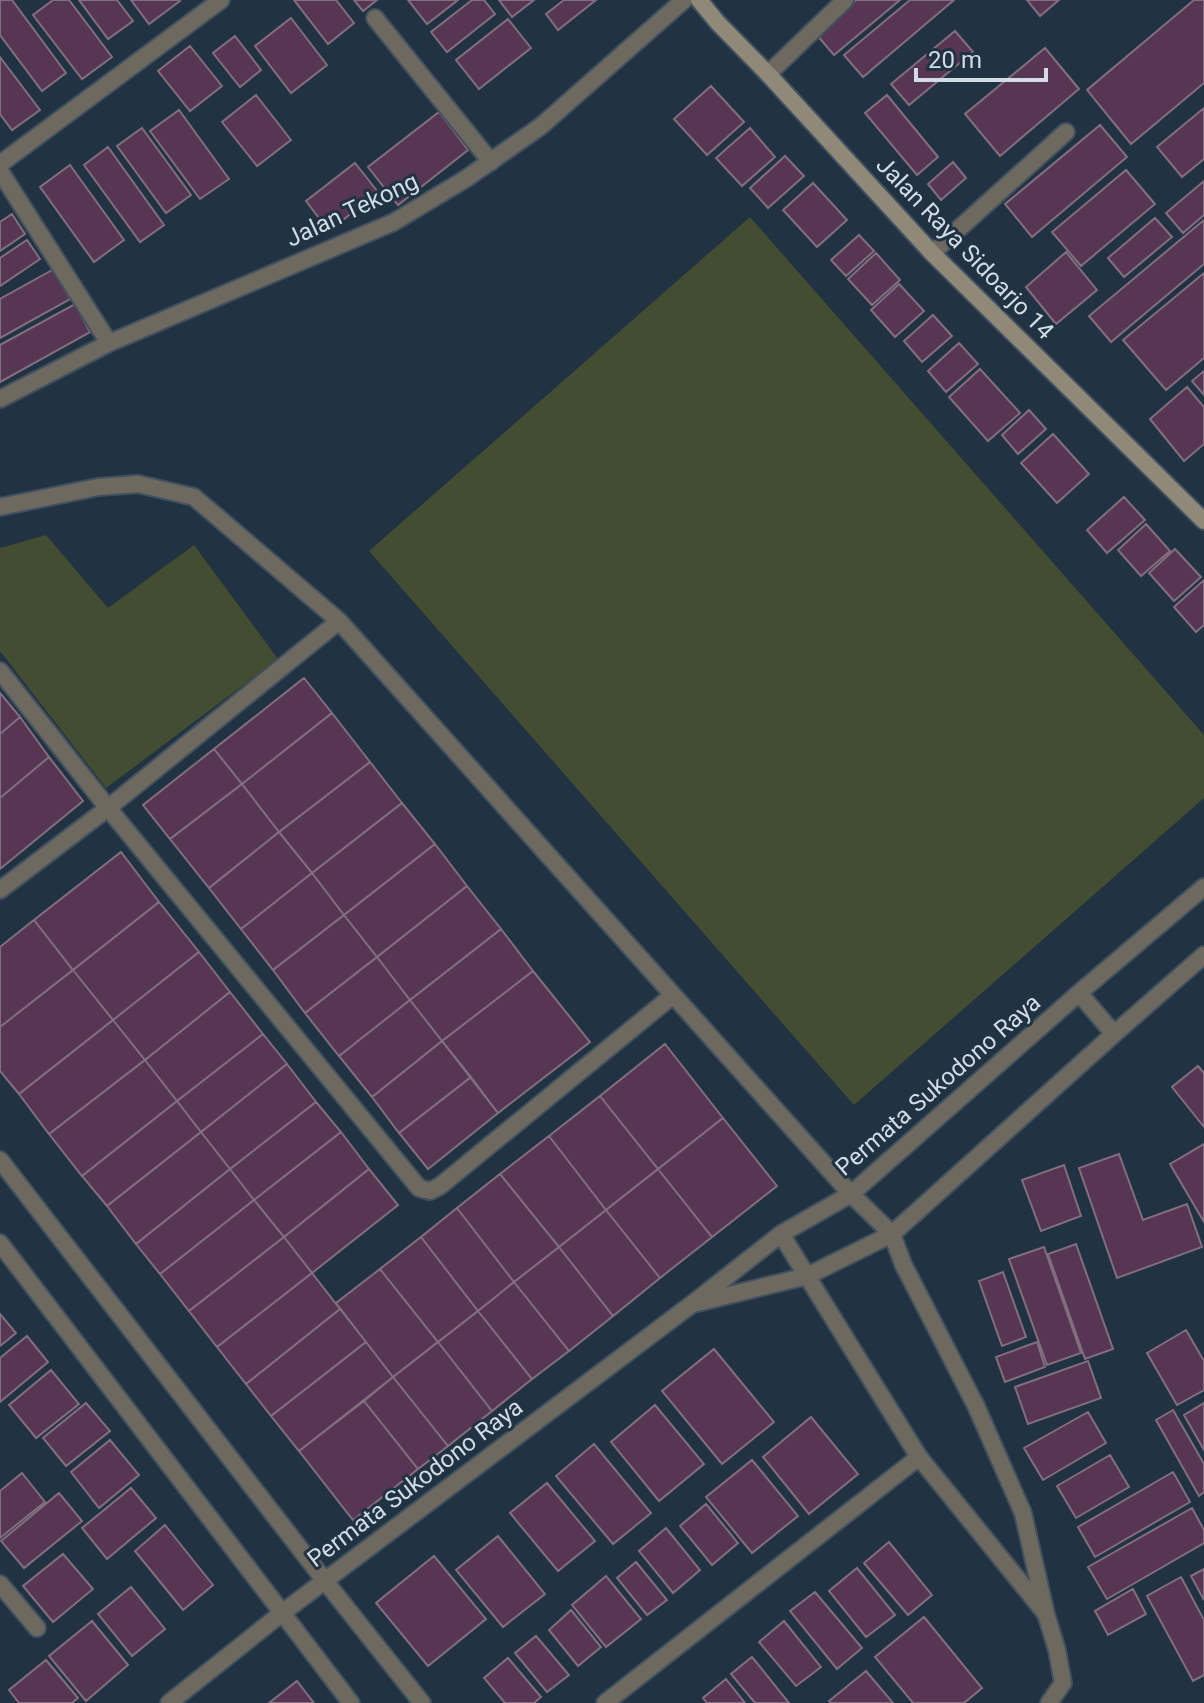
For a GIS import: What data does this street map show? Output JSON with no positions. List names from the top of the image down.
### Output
{
  "streets": {
    "main road": ["Jalan Raya Sidoarjo 14"],
    "street": ["Jalan Tekong", "Permata Sukodono Raya"]
  },
  "scale_bar": "20 m"
}
